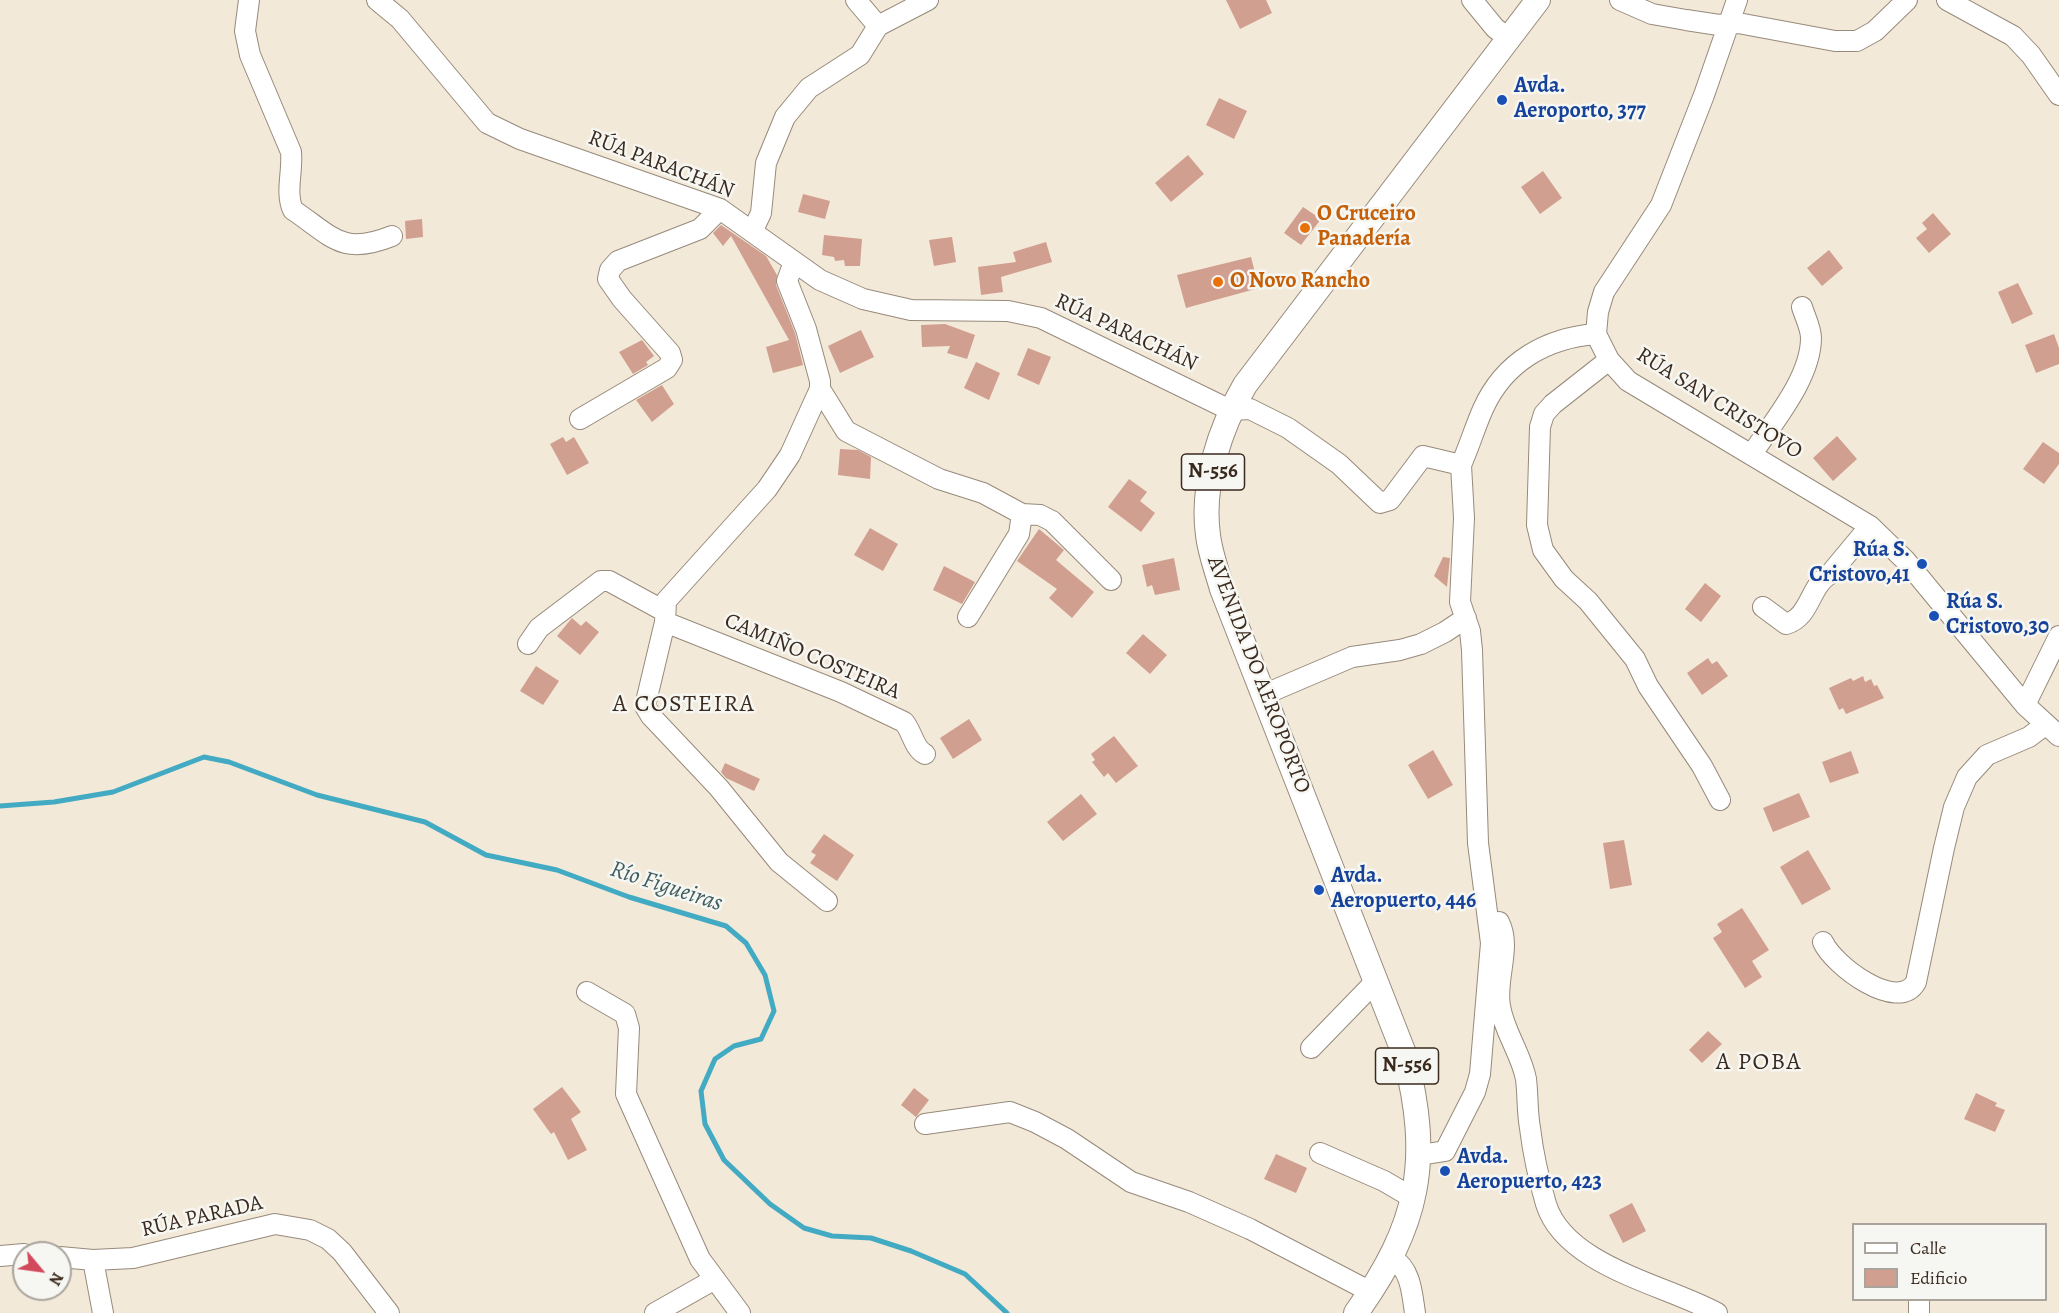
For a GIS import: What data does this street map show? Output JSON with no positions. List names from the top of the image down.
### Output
{
  "streets": {
    "main road": ["N-556", "AVENIDA DO AEROPORTO"],
    "street": [
      "RÚA PARACHÁN",
      "RÚA SAN CRISTOVO",
      "CAMIÑO COSTEIRA",
      "RÚA PARADA"
    ]
  },
  "crossings": [
    ["RÚA PARACHÁN", "AVENIDA DO AEROPORTO"]
  ],
  "districts": ["A COSTEIRA", "A POBA"],
  "water": ["Río Figueiras"],
  "places": [
    "Avda. Aeroporto, 377",
    "O Cruceiro Panadería",
    "O Novo Rancho",
    "Rúa S. Cristovo,41",
    "Rúa S. Cristovo,30",
    "Avda. Aeropuerto, 446",
    "Avda. Aeropuerto, 423"
  ],
  "legend": ["Calle", "Edificio"],
  "north": "bottom right"
}
